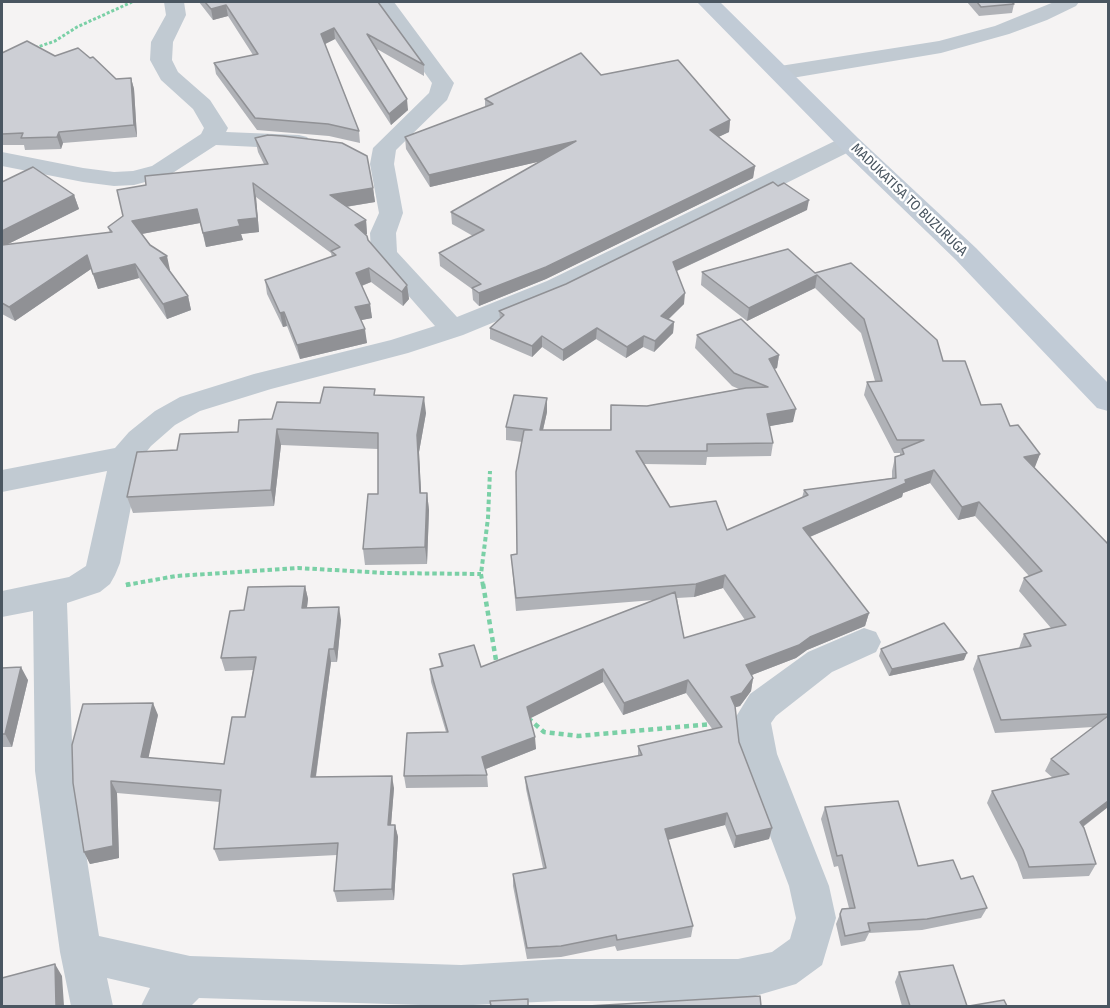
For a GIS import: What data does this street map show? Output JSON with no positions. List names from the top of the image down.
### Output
{
  "streets": {
    "main road": ["MADUKATISA TO BUZURUGA"]
  }
}
